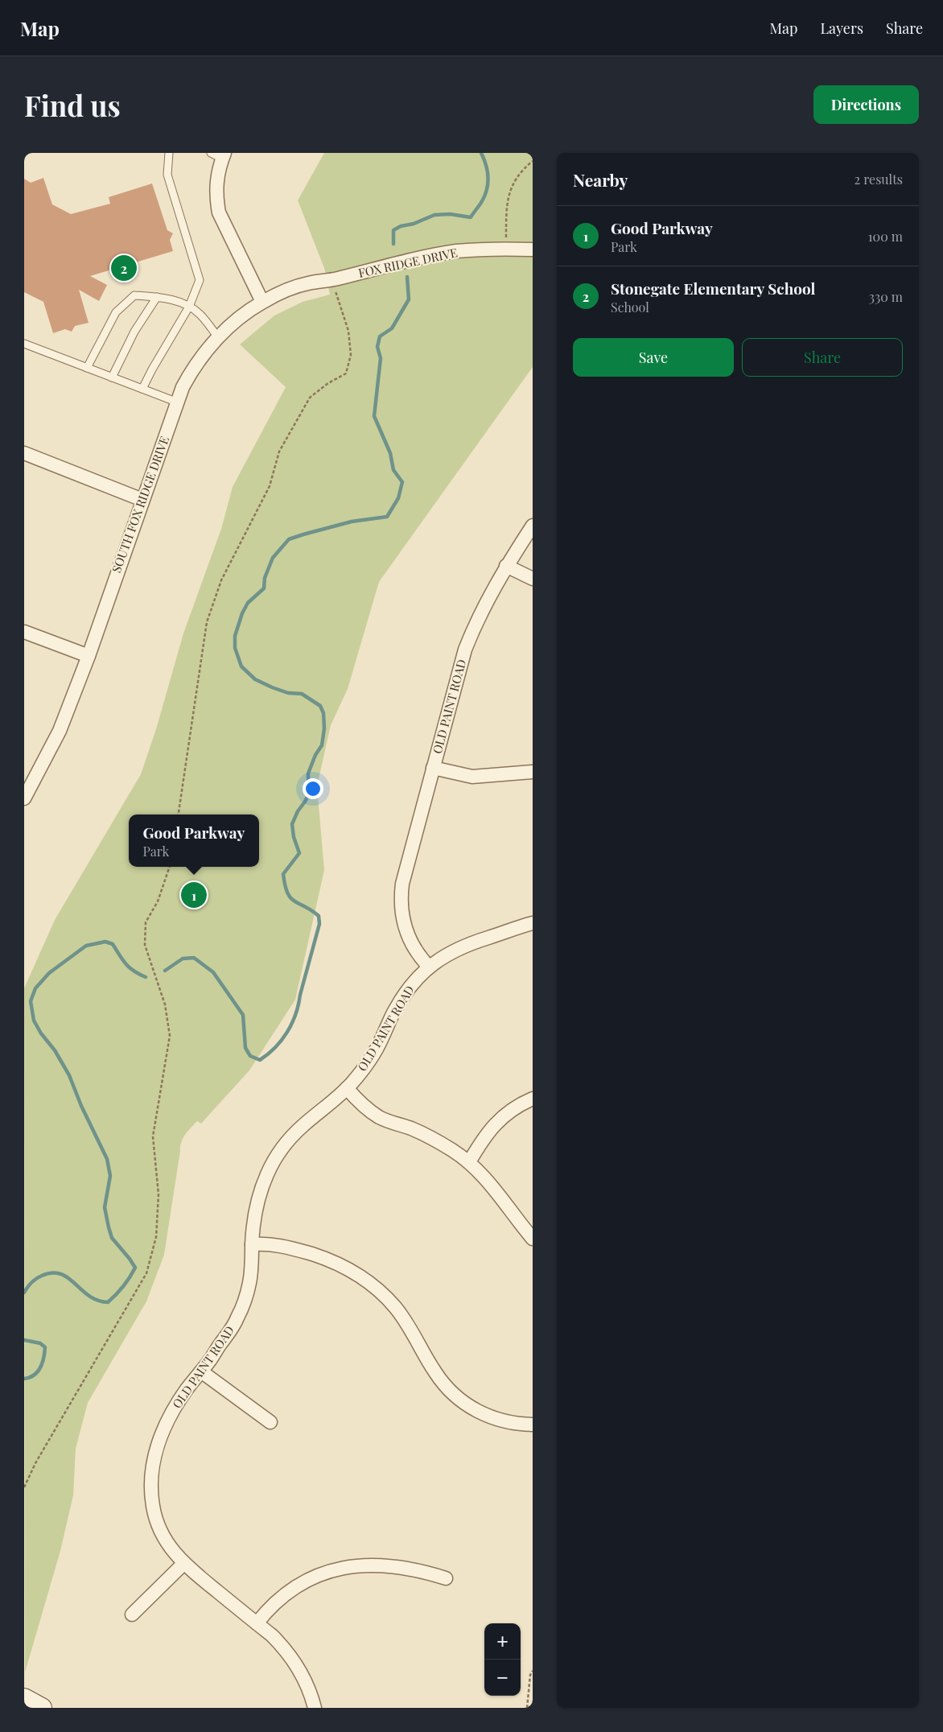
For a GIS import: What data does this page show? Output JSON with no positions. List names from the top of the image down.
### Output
{
  "streets": {
    "street": ["FOX RIDGE DRIVE", "SOUTH FOX RIDGE DRIVE", "OLD PAINT ROAD"]
  },
  "crossings": [
    ["FOX RIDGE DRIVE", "SOUTH FOX RIDGE DRIVE"]
  ],
  "page": {
    "header": "Map",
    "nav": ["Map", "Layers", "Share"],
    "buttons": [
      "Directions",
      ["Save", "Share"]
    ],
    "title": "Find us",
    "heading": ["Nearby", "2 results"],
    "list": [
      {
        "mark": "1",
        "name": "Good Parkway",
        "note": "Park",
        "value": "100 m"
      },
      {
        "mark": "2",
        "name": "Stonegate Elementary School",
        "note": "School",
        "value": "330 m"
      }
    ],
    "pins": ["2", "1"],
    "popup": ["Good Parkway", "Park"],
    "map_buttons": ["+", "−"]
  }
}
